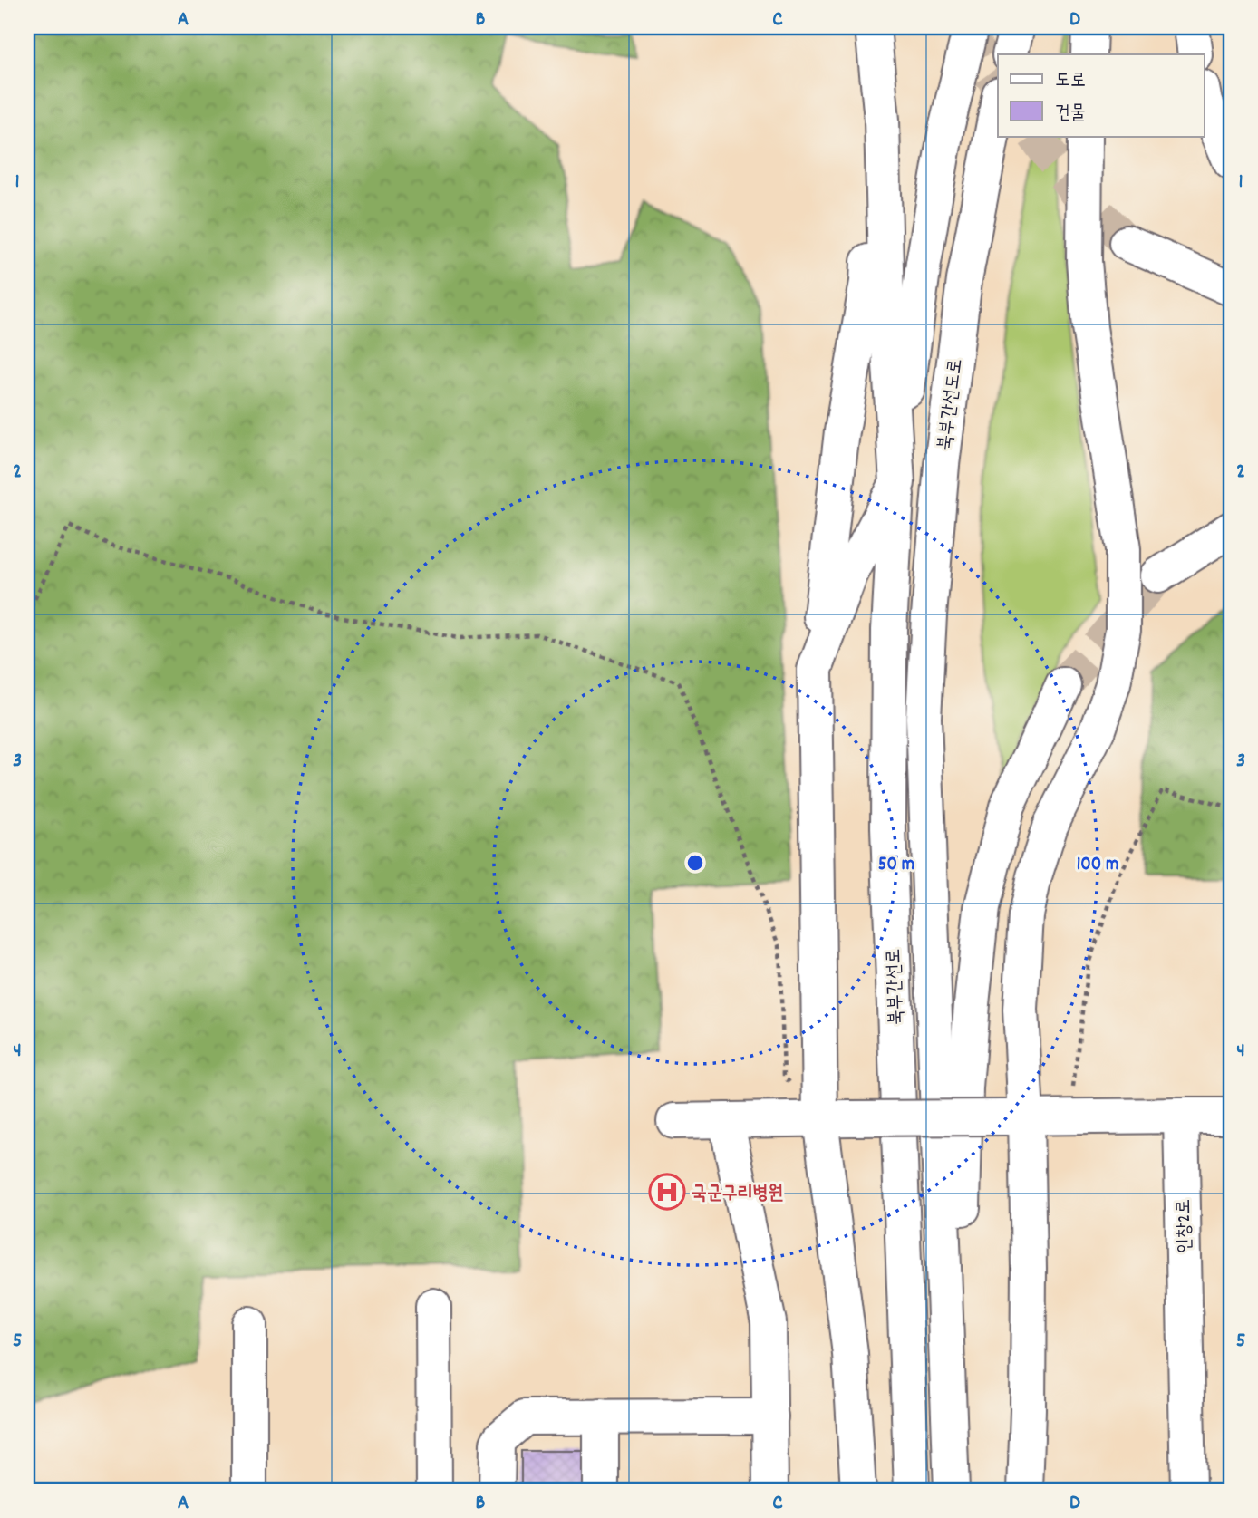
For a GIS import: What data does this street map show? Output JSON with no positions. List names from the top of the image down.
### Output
{
  "streets": {
    "main road": ["북부간선도로", "북부간선로", "인창2로"]
  },
  "crossings": [
    ["북부간선도로", "북부간선로"]
  ],
  "places": {
    "hospital": ["국군구리병원"]
  },
  "legend": ["도로", "건물"],
  "grid": {
    "columns": [
      "A",
      "B",
      "C",
      "D"
    ],
    "rows": [
      "1",
      "2",
      "3",
      "4",
      "5"
    ]
  },
  "rings": ["50 m", "100 m"]
}
